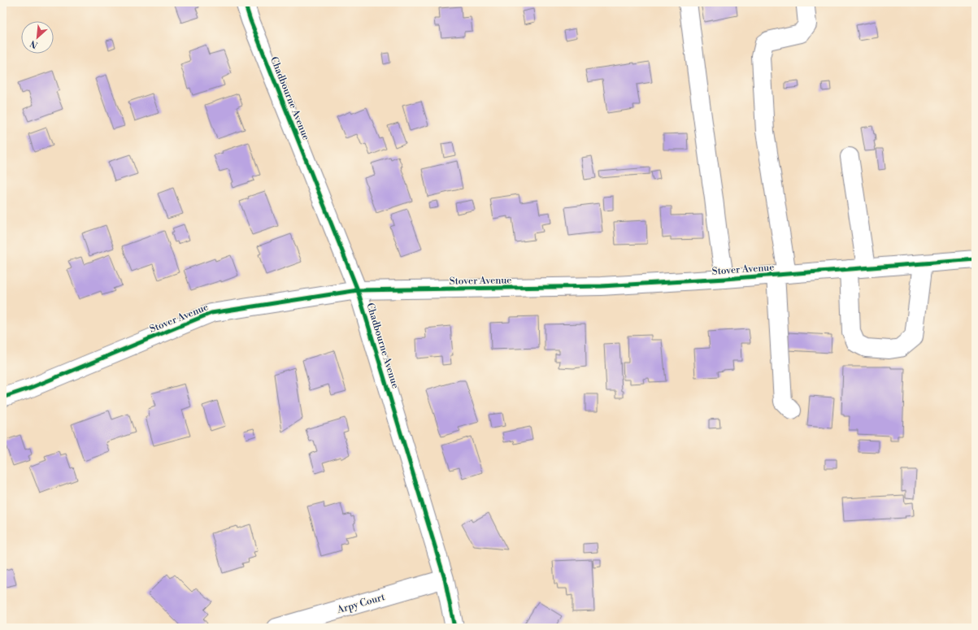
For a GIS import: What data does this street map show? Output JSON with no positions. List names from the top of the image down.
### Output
{
  "streets": {
    "street": ["Chadbourne Avenue", "Stover Avenue", "Arpy Court"]
  },
  "crossings": [
    ["Chadbourne Avenue", "Stover Avenue"],
    ["Chadbourne Avenue", "Arpy Court"]
  ],
  "north": "bottom left"
}
